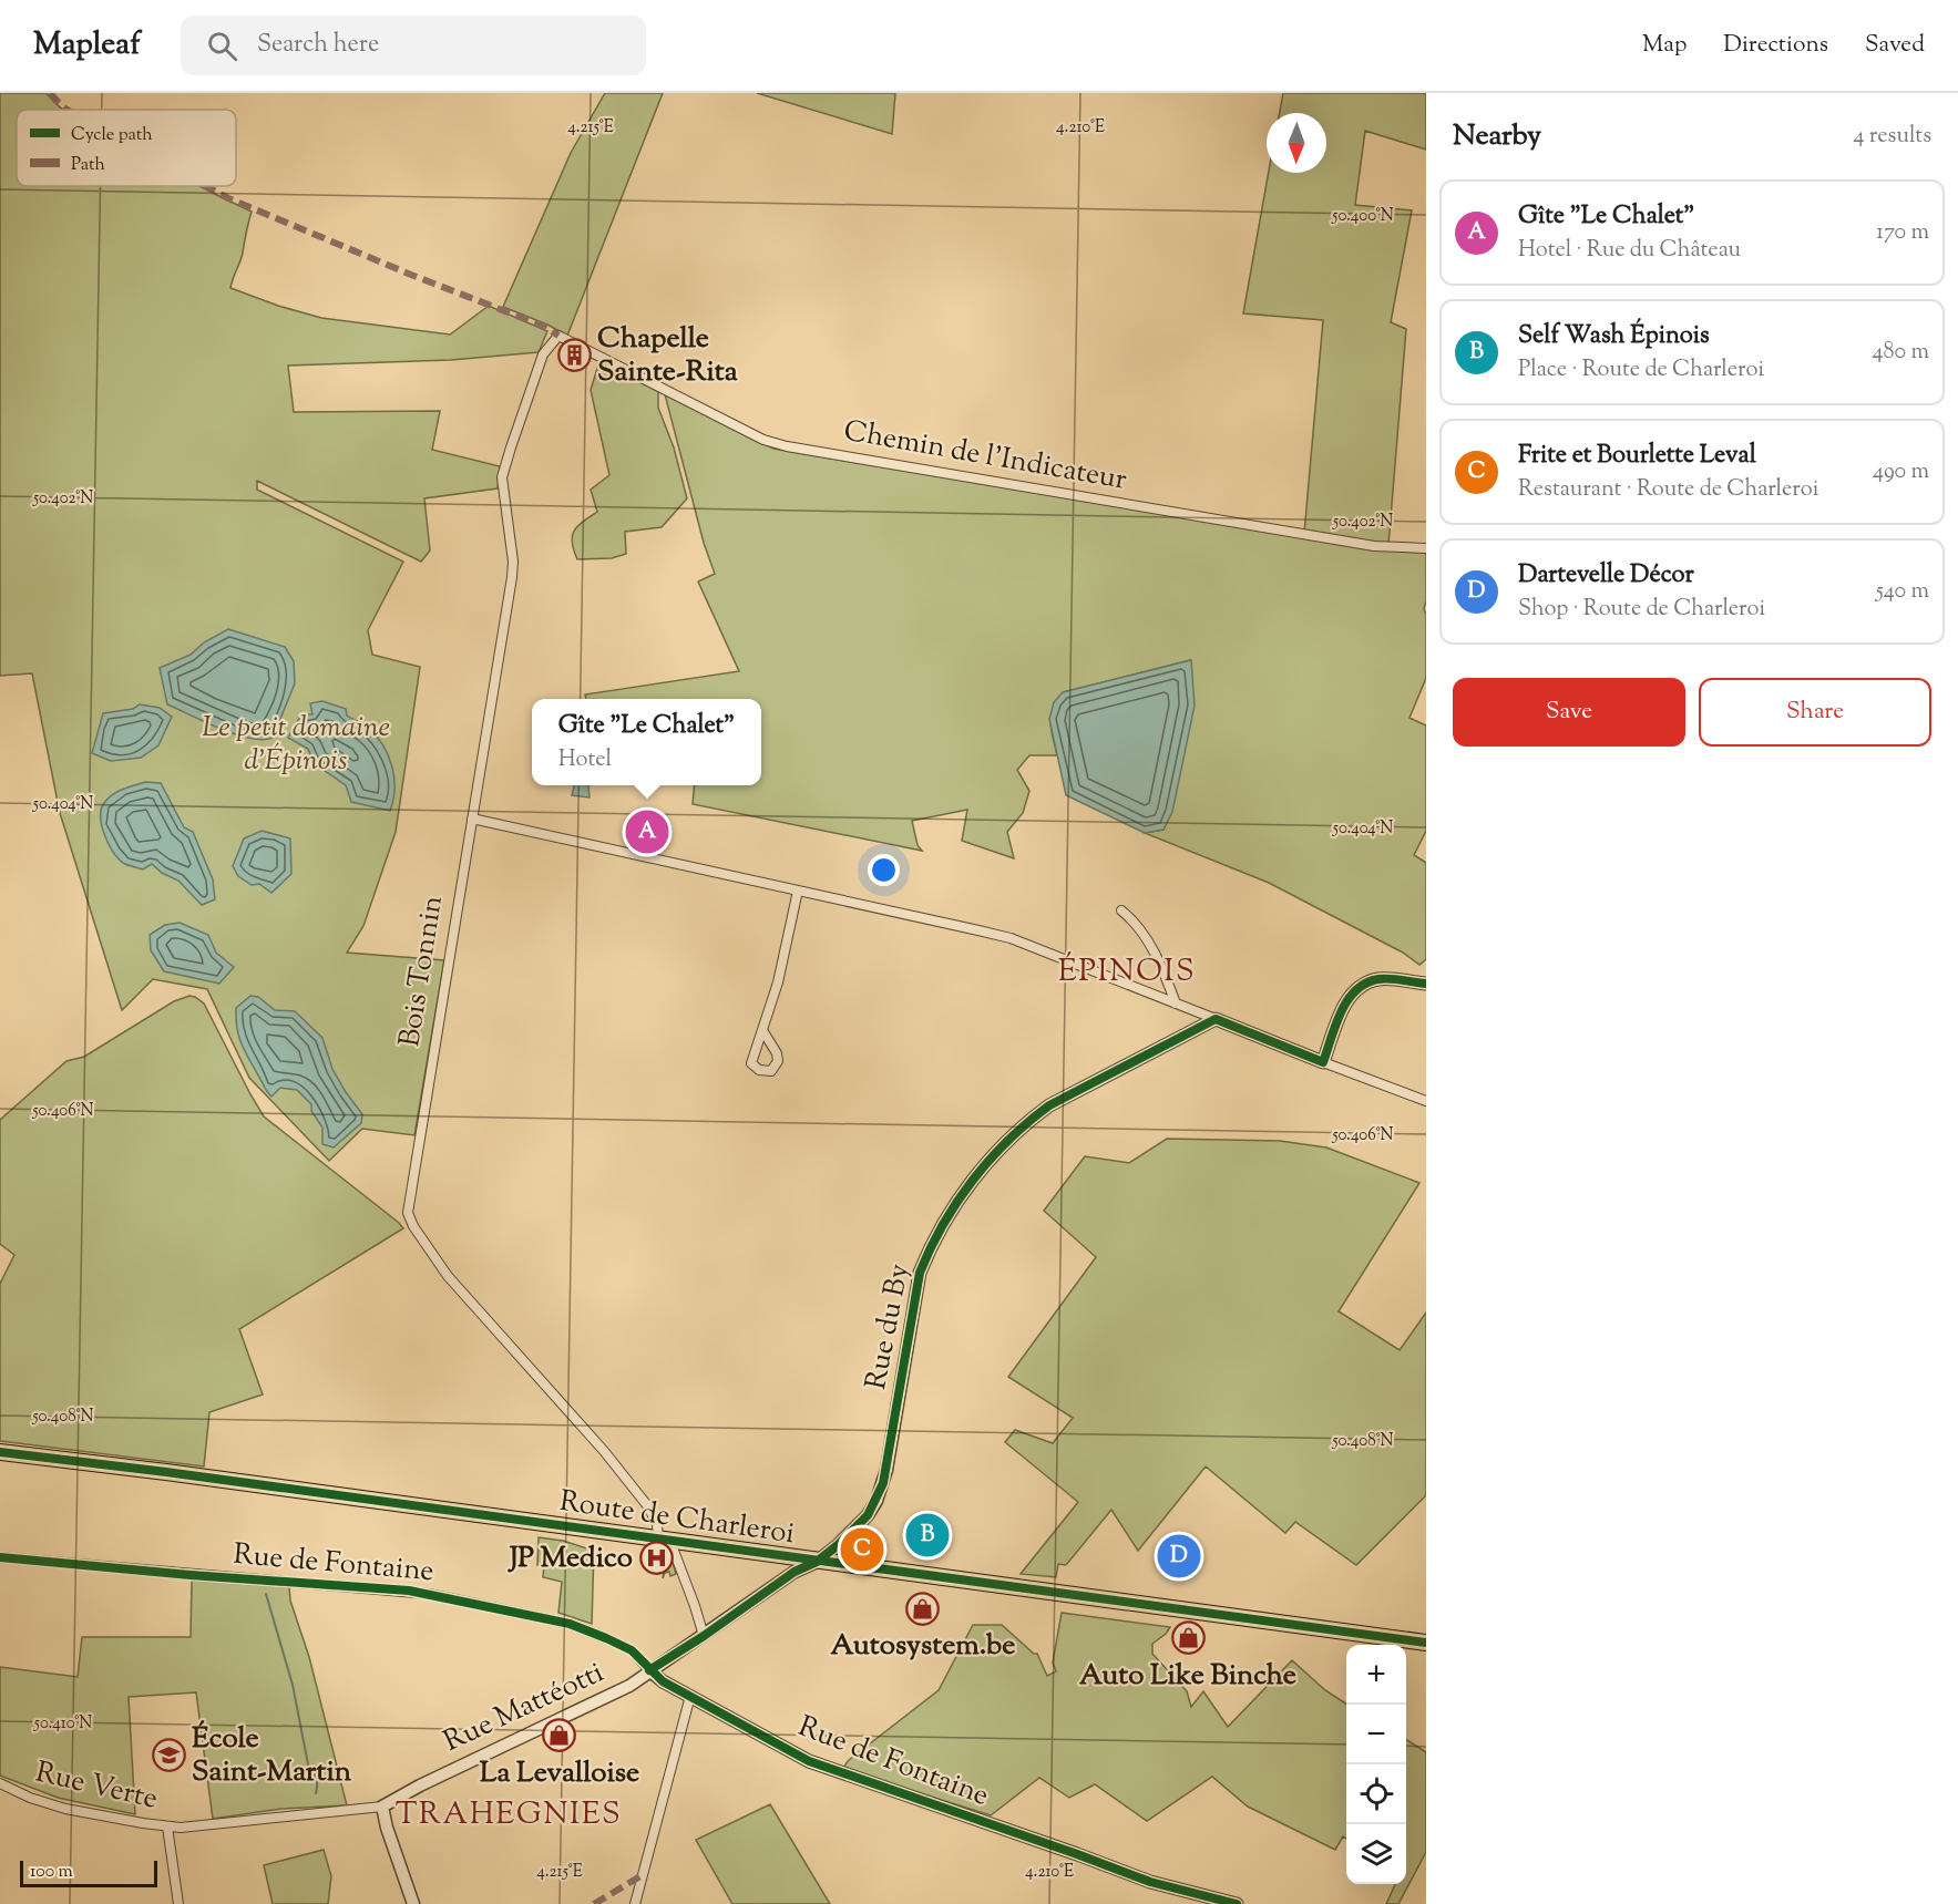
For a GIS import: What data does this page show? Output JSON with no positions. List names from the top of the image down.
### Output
{
  "streets": {
    "main road": ["Route de Charleroi"],
    "street": [
      "Chemin de l'Indicateur",
      "Bois Tonnin",
      "Rue du By",
      "Rue de Fontaine",
      "Rue Mattéotti",
      "Rue Verte"
    ]
  },
  "crossings": [
    ["Chemin de l'Indicateur", "Bois Tonnin"],
    ["Bois Tonnin", "Route de Charleroi"],
    ["Bois Tonnin", "Rue Mattéotti"],
    ["Rue du By", "Route de Charleroi"],
    ["Rue du By", "Rue Mattéotti"],
    ["Route de Charleroi", "Rue Mattéotti"],
    ["Rue de Fontaine", "Rue Mattéotti"],
    ["Rue Mattéotti", "Rue Verte"]
  ],
  "districts": ["ÉPINOIS", "TRAHEGNIES"],
  "parks": ["Le petit domaine d'Épinois"],
  "places": {
    "building": ["Chapelle Sainte-Rita"],
    "hospital": ["JP Medico"],
    "shop": ["Autosystem.be", "Auto Like Binche", "La Levalloise"],
    "school or university": ["École Saint-Martin"]
  },
  "legend": ["Cycle path", "Path"],
  "scale_bar": "100 m",
  "north": "bottom",
  "page": {
    "header": "Mapleaf",
    "search": "Search here",
    "nav": ["Map", "Directions", "Saved"],
    "heading": ["Nearby", "4 results"],
    "list": [
      {
        "mark": "A",
        "name": "Gîte \"Le Chalet\"",
        "note": "Hotel · Rue du Château",
        "value": "170 m"
      },
      {
        "mark": "B",
        "name": "Self Wash Épinois",
        "note": "Place · Route de Charleroi",
        "value": "480 m"
      },
      {
        "mark": "C",
        "name": "Frite et Bourlette Leval",
        "note": "Restaurant · Route de Charleroi",
        "value": "490 m"
      },
      {
        "mark": "D",
        "name": "Dartevelle Décor",
        "note": "Shop · Route de Charleroi",
        "value": "540 m"
      }
    ],
    "buttons": ["Save", "Share"],
    "popup": ["Gîte \"Le Chalet\"", "Hotel"],
    "pins": [
      "A",
      "B",
      "C",
      "D"
    ],
    "map_buttons": ["+", "−"],
    "scale": "100 m"
  },
  "coordinates": [
    "4.215°E",
    "4.210°E",
    "50.400°N",
    "50.402°N",
    "50.404°N",
    "50.406°N",
    "50.408°N",
    "50.410°N"
  ]
}
